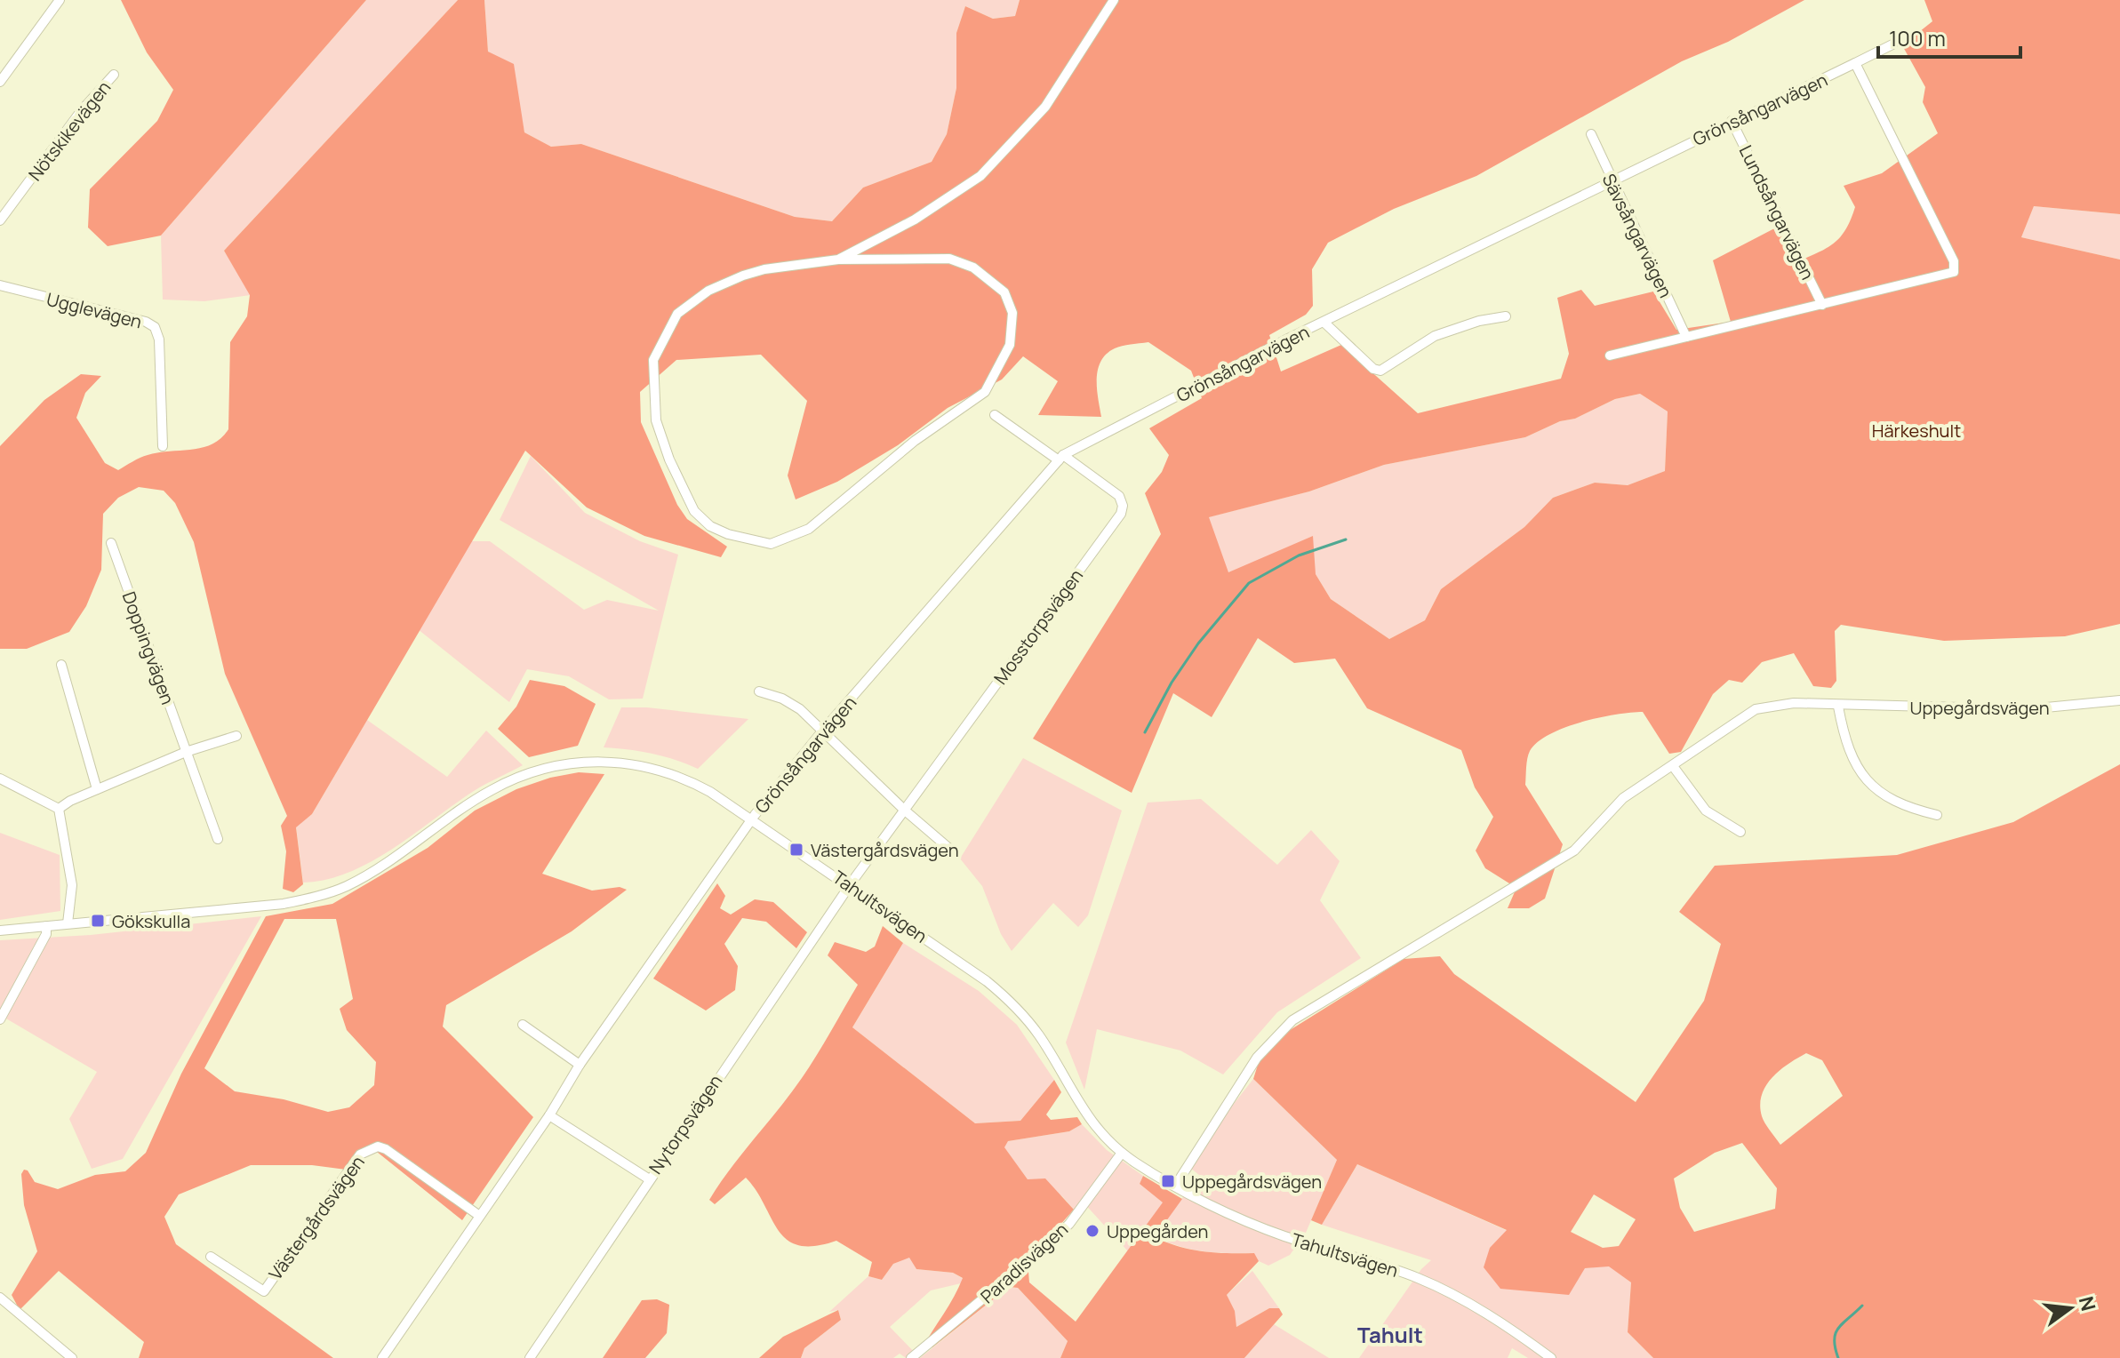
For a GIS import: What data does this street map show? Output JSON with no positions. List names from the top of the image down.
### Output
{
  "streets": {
    "street": [
      "Grönsångarvägen",
      "Nötskikevägen",
      "Lundsångarvägen",
      "Sävsångarvägen",
      "Ugglevägen",
      "Mosstorpsvägen",
      "Doppingvägen",
      "Uppegårdsvägen",
      "Tahultsvägen",
      "Nytorpsvägen",
      "Västergårdsvägen",
      "Paradisvägen"
    ]
  },
  "crossings": [
    ["Grönsångarvägen", "Lundsångarvägen"],
    ["Grönsångarvägen", "Sävsångarvägen"],
    ["Grönsångarvägen", "Mosstorpsvägen"],
    ["Grönsångarvägen", "Tahultsvägen"],
    ["Mosstorpsvägen", "Tahultsvägen"],
    ["Mosstorpsvägen", "Nytorpsvägen"],
    ["Uppegårdsvägen", "Tahultsvägen"],
    ["Tahultsvägen", "Nytorpsvägen"],
    ["Tahultsvägen", "Paradisvägen"]
  ],
  "districts": ["Tahult"],
  "parks": ["Härkeshult"],
  "places": {
    "transit": ["Västergårdsvägen", "Gökskulla", "Uppegårdsvägen"],
    "other": ["Uppegården"]
  },
  "scale_bar": "100 m",
  "north": "right"
}
